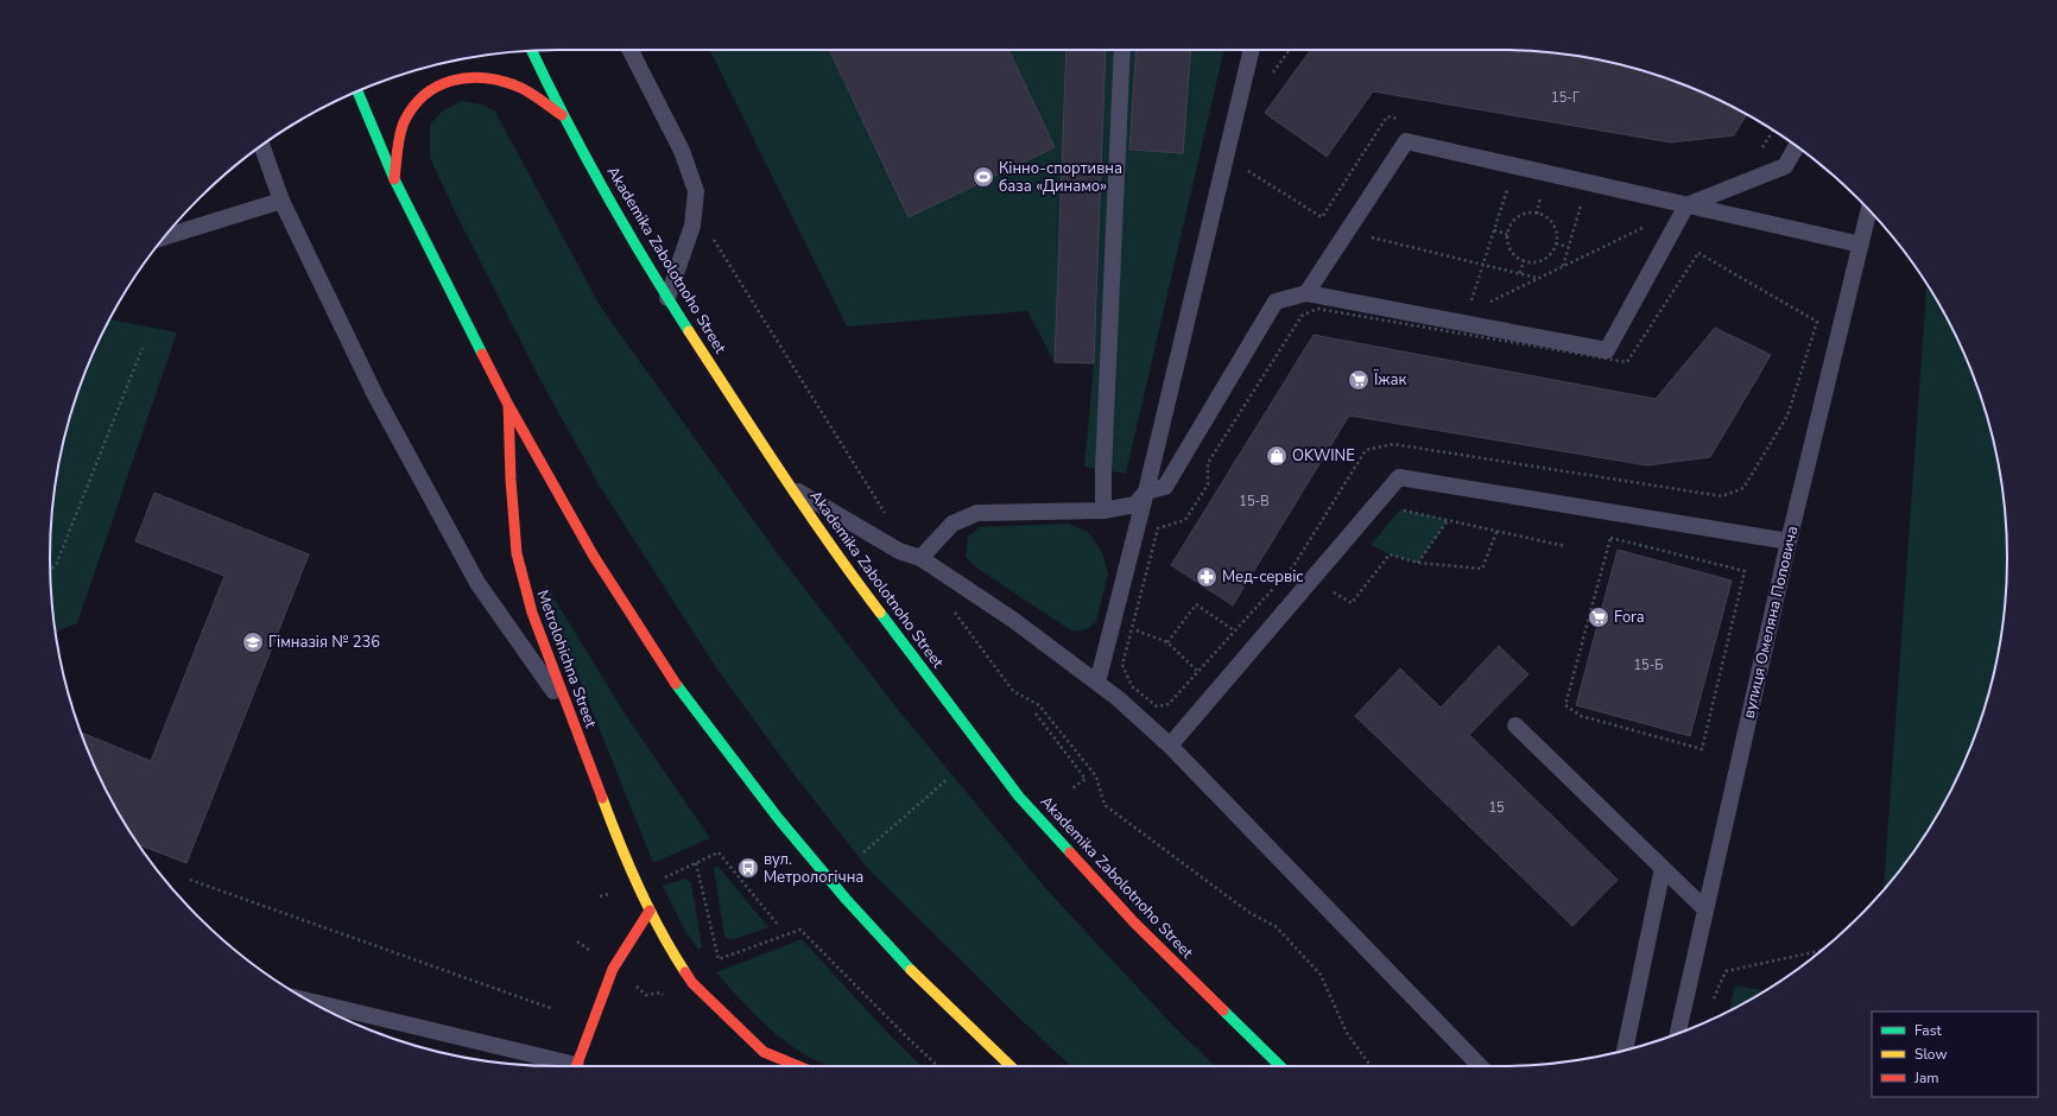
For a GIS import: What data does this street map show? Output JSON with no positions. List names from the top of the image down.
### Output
{
  "streets": {
    "main road": ["Akademika Zabolotnoho Street", "Metrolohichna Street"],
    "lane": ["вулиця Омеляна Поповича"]
  },
  "places": {
    "sports": ["Кінно-спортивна база «Динамо»"],
    "supermarket": ["Їжак", "Fora"],
    "shop": ["OKWINE"],
    "pharmacy": ["Мед-сервіс"],
    "school or university": ["Гімназія № 236"],
    "bus stop": ["вул. Метрологічна"]
  },
  "house_numbers": [
    "15-Г",
    "15-В",
    "15-Б",
    "15"
  ],
  "legend": ["Fast", "Slow", "Jam"]
}
